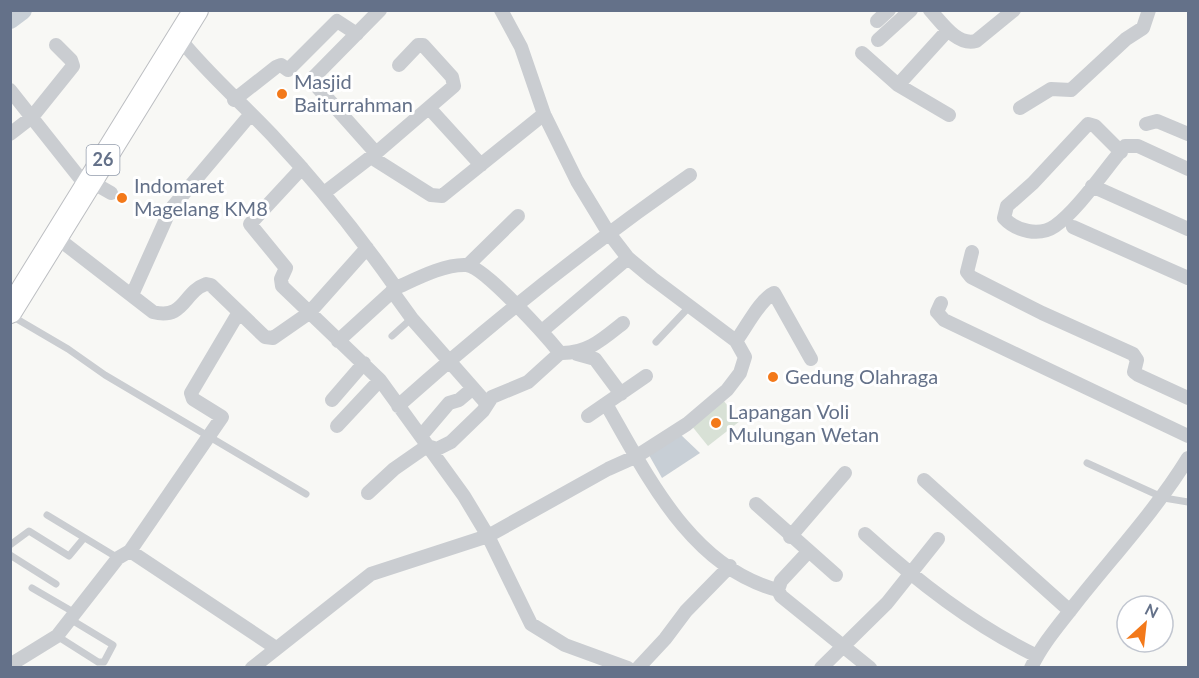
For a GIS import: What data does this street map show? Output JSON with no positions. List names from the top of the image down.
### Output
{
  "streets": {
    "highway": ["26"]
  },
  "places": [
    "Masjid Baiturrahman",
    "Indomaret Magelang KM8",
    "Gedung Olahraga",
    "Lapangan Voli Mulungan Wetan"
  ],
  "north": "top right"
}
